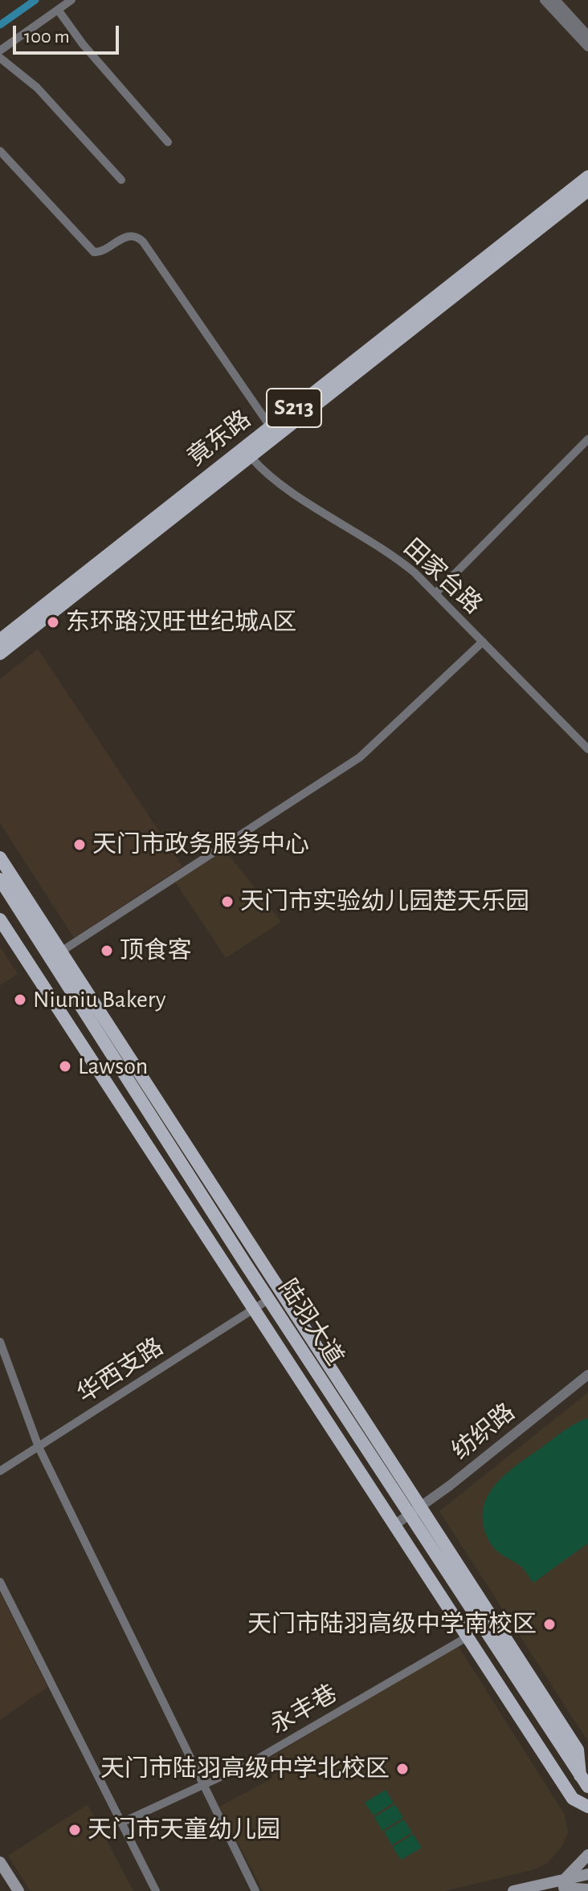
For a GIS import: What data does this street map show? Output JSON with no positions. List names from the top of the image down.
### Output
{
  "streets": {
    "main road": ["S213", "竟东路", "陆羽大道"],
    "street": [
      "田家台路",
      "华西支路",
      "纺织路",
      "永丰巷"
    ]
  },
  "crossings": [
    ["竟东路", "田家台路"],
    ["陆羽大道", "华西支路"],
    ["陆羽大道", "纺织路"]
  ],
  "places": [
    "东环路汉旺世纪城A区",
    "天门市政务服务中心",
    "天门市实验幼儿园楚天乐园",
    "顶食客",
    "Niuniu Bakery",
    "Lawson",
    "天门市陆羽高级中学南校区",
    "天门市陆羽高级中学北校区",
    "天门市天童幼儿园"
  ],
  "scale_bar": "100 m"
}
